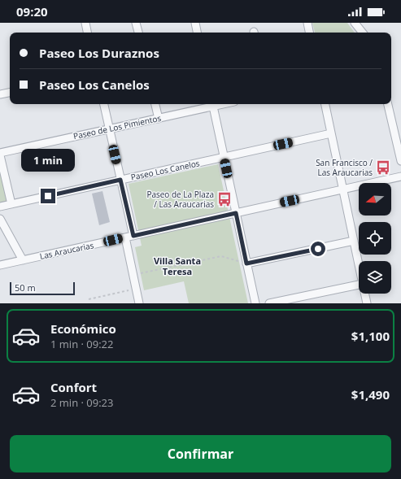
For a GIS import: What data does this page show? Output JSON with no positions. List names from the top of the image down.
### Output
{
  "streets": {
    "street": ["Paseo de Los Pimientos", "Paseo Los Canelos", "Las Araucarias"]
  },
  "districts": ["Villa Santa Teresa"],
  "places": {
    "bus stop": ["San Francisco / Las Araucarias", "Paseo de La Plaza / Las Araucarias"]
  },
  "scale_bar": "50 m",
  "north": "left",
  "page": {
    "status": "09:20",
    "banner": ["Paseo Los Duraznos", "Paseo Los Canelos"],
    "bubble": "1 min",
    "scale": "50 m",
    "list": [
      {
        "name": "Económico",
        "note": "1 min · 09:22",
        "value": "$1,100"
      },
      {
        "name": "Confort",
        "note": "2 min · 09:23",
        "value": "$1,490"
      }
    ],
    "buttons": "Confirmar"
  }
}
